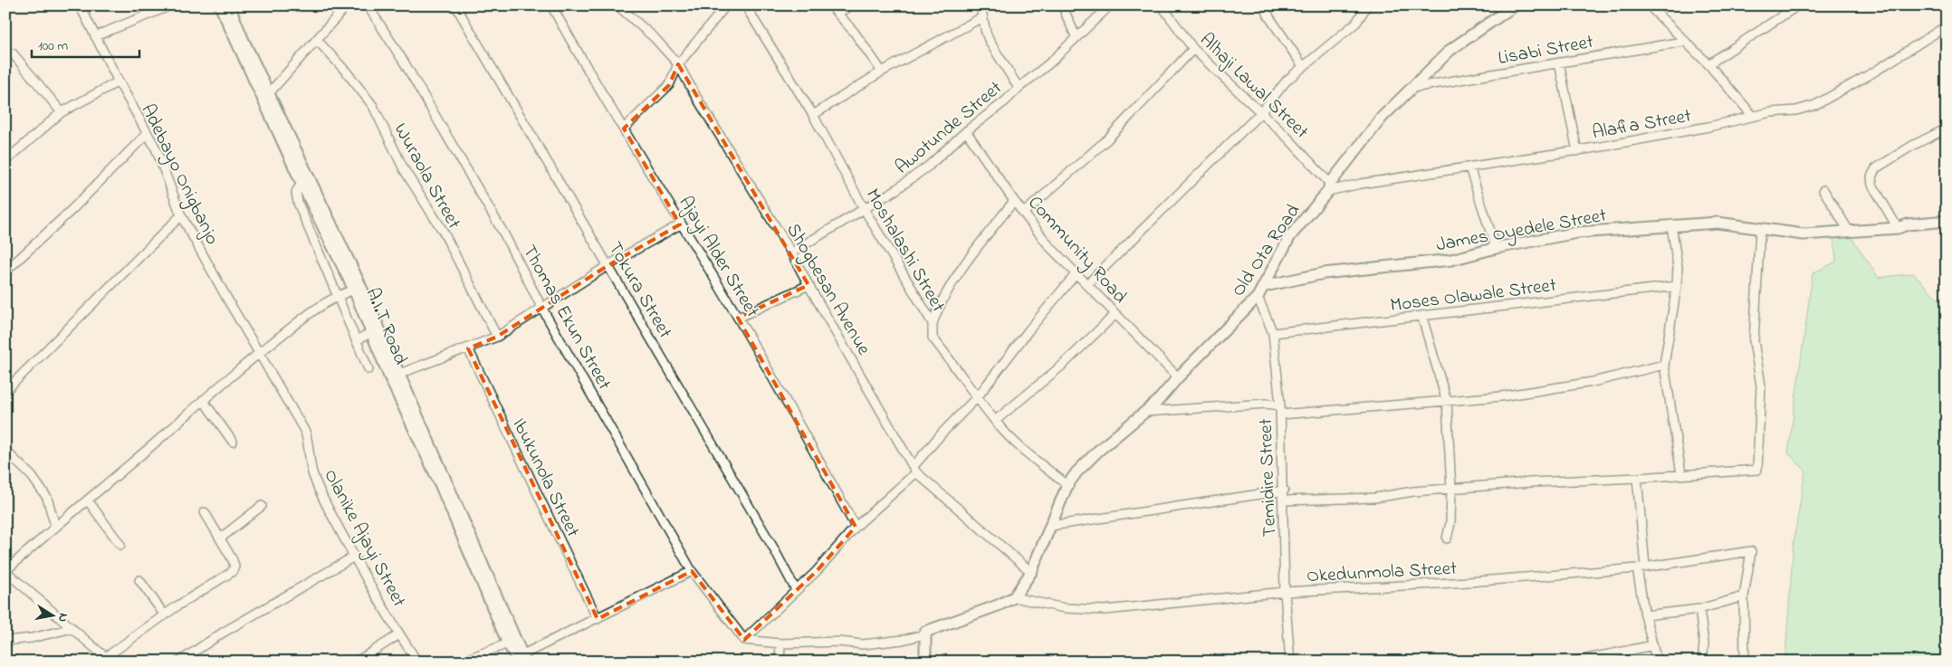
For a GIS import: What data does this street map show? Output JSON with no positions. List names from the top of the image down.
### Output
{
  "streets": {
    "street": [
      "Lisabi Street",
      "Alhaji Lawal Street",
      "Alafia Street",
      "Awotunde Street",
      "Adebayo Onigbanjo",
      "Wuraola Street",
      "James Oyedele Street",
      "Community Road",
      "Moshalashi Street",
      "Old Ota Road",
      "Ajayi Alder Street",
      "Shogbesan Avenue",
      "Tokura Street",
      "Moses Olawale Street",
      "Thomas Ekun Street",
      "A.I.T Road",
      "Ibukunola Street",
      "Temidire Street",
      "Olanike Ajayi Street",
      "Okedunmola Street"
    ]
  },
  "crossings": [
    ["Lisabi Street", "Old Ota Road"],
    ["Alhaji Lawal Street", "Alafia Street"],
    ["Alhaji Lawal Street", "Old Ota Road"],
    ["Alafia Street", "Old Ota Road"],
    ["Awotunde Street", "Community Road"],
    ["Awotunde Street", "Moshalashi Street"],
    ["Awotunde Street", "Shogbesan Avenue"],
    ["Adebayo Onigbanjo", "Olanike Ajayi Street"],
    ["James Oyedele Street", "Old Ota Road"],
    ["Community Road", "Old Ota Road"],
    ["Moshalashi Street", "Old Ota Road"],
    ["Old Ota Road", "Shogbesan Avenue"],
    ["Old Ota Road", "Temidire Street"],
    ["Old Ota Road", "Okedunmola Street"],
    ["Moses Olawale Street", "Temidire Street"],
    ["Temidire Street", "Okedunmola Street"]
  ],
  "scale_bar": "100 m",
  "north": "right"
}
